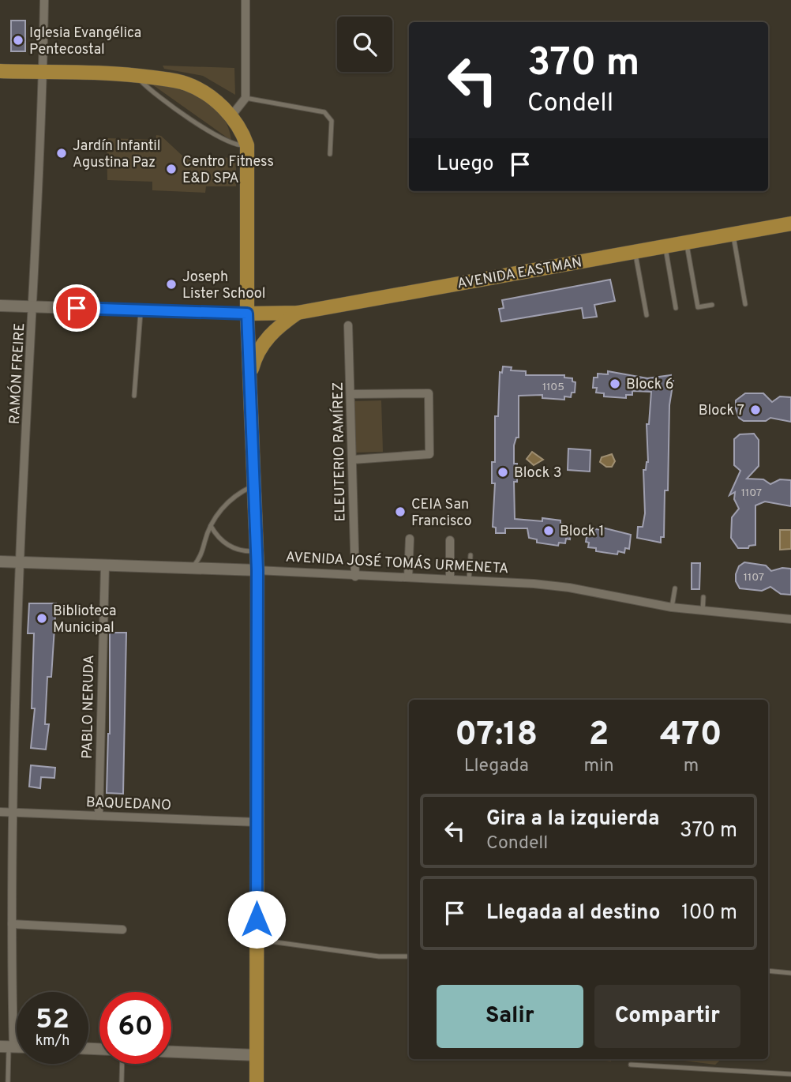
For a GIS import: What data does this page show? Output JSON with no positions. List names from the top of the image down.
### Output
{
  "streets": {
    "main road": ["AVENIDA EASTMAN"],
    "street": [
      "RAMÓN FREIRE",
      "ELEUTERIO RAMÍREZ",
      "AVENIDA JOSÉ TOMÁS URMENETA",
      "PABLO NERUDA",
      "BAQUEDANO"
    ]
  },
  "crossings": [
    ["RAMÓN FREIRE", "AVENIDA JOSÉ TOMÁS URMENETA"],
    ["RAMÓN FREIRE", "BAQUEDANO"],
    ["ELEUTERIO RAMÍREZ", "AVENIDA JOSÉ TOMÁS URMENETA"],
    ["AVENIDA JOSÉ TOMÁS URMENETA", "PABLO NERUDA"],
    ["PABLO NERUDA", "BAQUEDANO"]
  ],
  "places": [
    "Iglesia Evangélica Pentecostal",
    "Jardín Infantil Agustina Paz",
    "Centro Fitness E&D SPA",
    "Joseph Lister School",
    "Block 6",
    "Block 7",
    "Block 3",
    "CEIA San Francisco",
    "Block 1",
    "Biblioteca Municipal"
  ],
  "house_numbers": ["1105", "1107", "1107"],
  "page": {
    "turn": ["370 m", "Condell"],
    "then": "Luego",
    "eta": [
      "07:18",
      "Llegada",
      "2",
      "min",
      "470",
      "m"
    ],
    "list": [
      {
        "name": "Gira a la izquierda",
        "note": "Condell",
        "value": "370 m"
      },
      {
        "name": "Llegada al destino",
        "value": "100 m"
      }
    ],
    "buttons": ["Salir", "Compartir"],
    "speed": "52 km/h",
    "limit": "60"
  }
}
